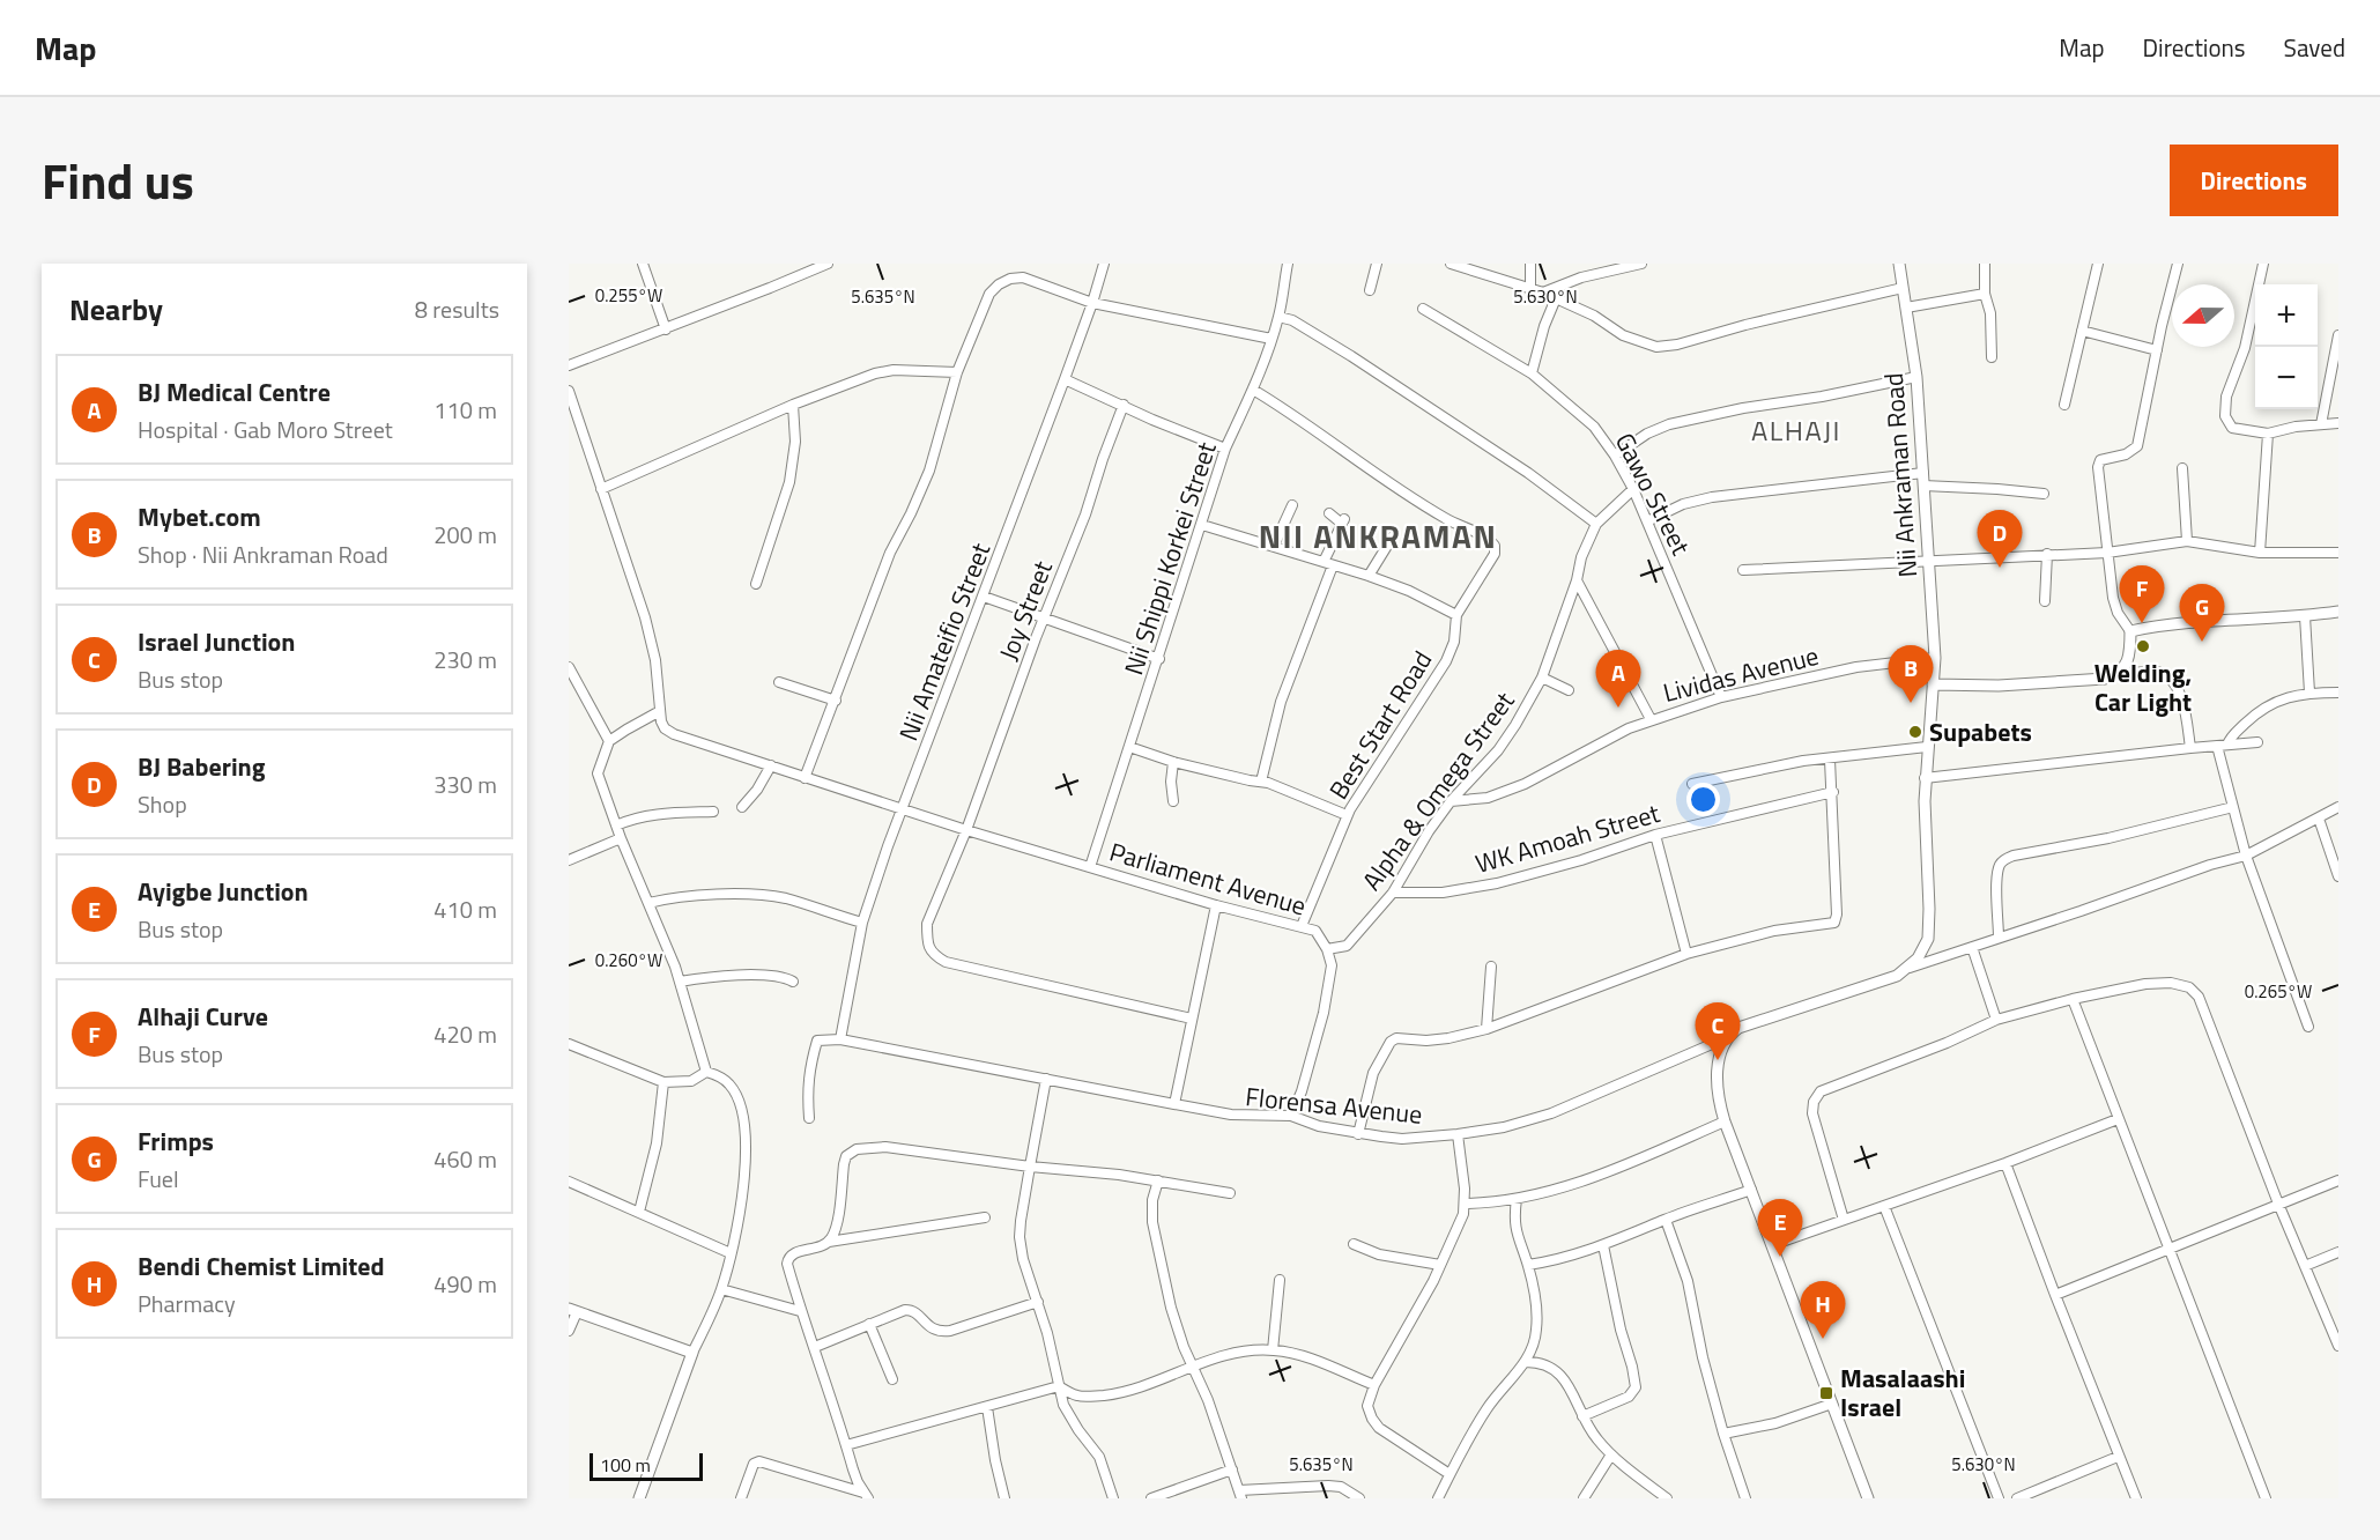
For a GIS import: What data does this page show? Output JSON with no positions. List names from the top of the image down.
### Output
{
  "streets": {
    "street": [
      "Nii Ankraman Road",
      "Gawo Street",
      "Nii Shippi Korkei Street",
      "Joy Street",
      "Nii Amateifio Street",
      "Lividas Avenue",
      "Best Start Road",
      "Alpha & Omega Street",
      "WK Amoah Street",
      "Parliament Avenue",
      "Florensa Avenue"
    ]
  },
  "crossings": [
    ["Nii Ankraman Road", "Lividas Avenue"],
    ["Gawo Street", "Lividas Avenue"],
    ["Gawo Street", "Alpha & Omega Street"],
    ["Nii Shippi Korkei Street", "Best Start Road"],
    ["Nii Shippi Korkei Street", "Parliament Avenue"],
    ["Joy Street", "Parliament Avenue"],
    ["Nii Amateifio Street", "Parliament Avenue"],
    ["Nii Amateifio Street", "Florensa Avenue"],
    ["Lividas Avenue", "Alpha & Omega Street"],
    ["Best Start Road", "Parliament Avenue"],
    ["Alpha & Omega Street", "WK Amoah Street"],
    ["Alpha & Omega Street", "Parliament Avenue"],
    ["Parliament Avenue", "Florensa Avenue"]
  ],
  "districts": ["ALHAJI", "NII ANKRAMAN"],
  "places": {
    "other": ["Welding, Car Light", "Supabets"],
    "transit": ["Masalaashi Israel"]
  },
  "scale_bar": "100 m",
  "north": "left",
  "page": {
    "header": "Map",
    "nav": ["Map", "Directions", "Saved"],
    "title": "Find us",
    "buttons": "Directions",
    "heading": ["Nearby", "8 results"],
    "map_buttons": ["+", "−"],
    "list": [
      {
        "mark": "A",
        "name": "BJ Medical Centre",
        "note": "Hospital · Gab Moro Street",
        "value": "110 m"
      },
      {
        "mark": "B",
        "name": "Mybet.com",
        "note": "Shop · Nii Ankraman Road",
        "value": "200 m"
      },
      {
        "mark": "C",
        "name": "Israel Junction",
        "note": "Bus stop",
        "value": "230 m"
      },
      {
        "mark": "D",
        "name": "BJ Babering",
        "note": "Shop",
        "value": "330 m"
      },
      {
        "mark": "E",
        "name": "Ayigbe Junction",
        "note": "Bus stop",
        "value": "410 m"
      },
      {
        "mark": "F",
        "name": "Alhaji Curve",
        "note": "Bus stop",
        "value": "420 m"
      },
      {
        "mark": "G",
        "name": "Frimps",
        "note": "Fuel",
        "value": "460 m"
      },
      {
        "mark": "H",
        "name": "Bendi Chemist Limited",
        "note": "Pharmacy",
        "value": "490 m"
      }
    ],
    "pins": [
      "D",
      "F",
      "G",
      "B",
      "A",
      "C",
      "E",
      "H"
    ],
    "scale": "100 m"
  },
  "coordinates": [
    "0.255°W",
    "5.635°N",
    "5.630°N",
    "0.260°W",
    "0.265°W"
  ]
}
